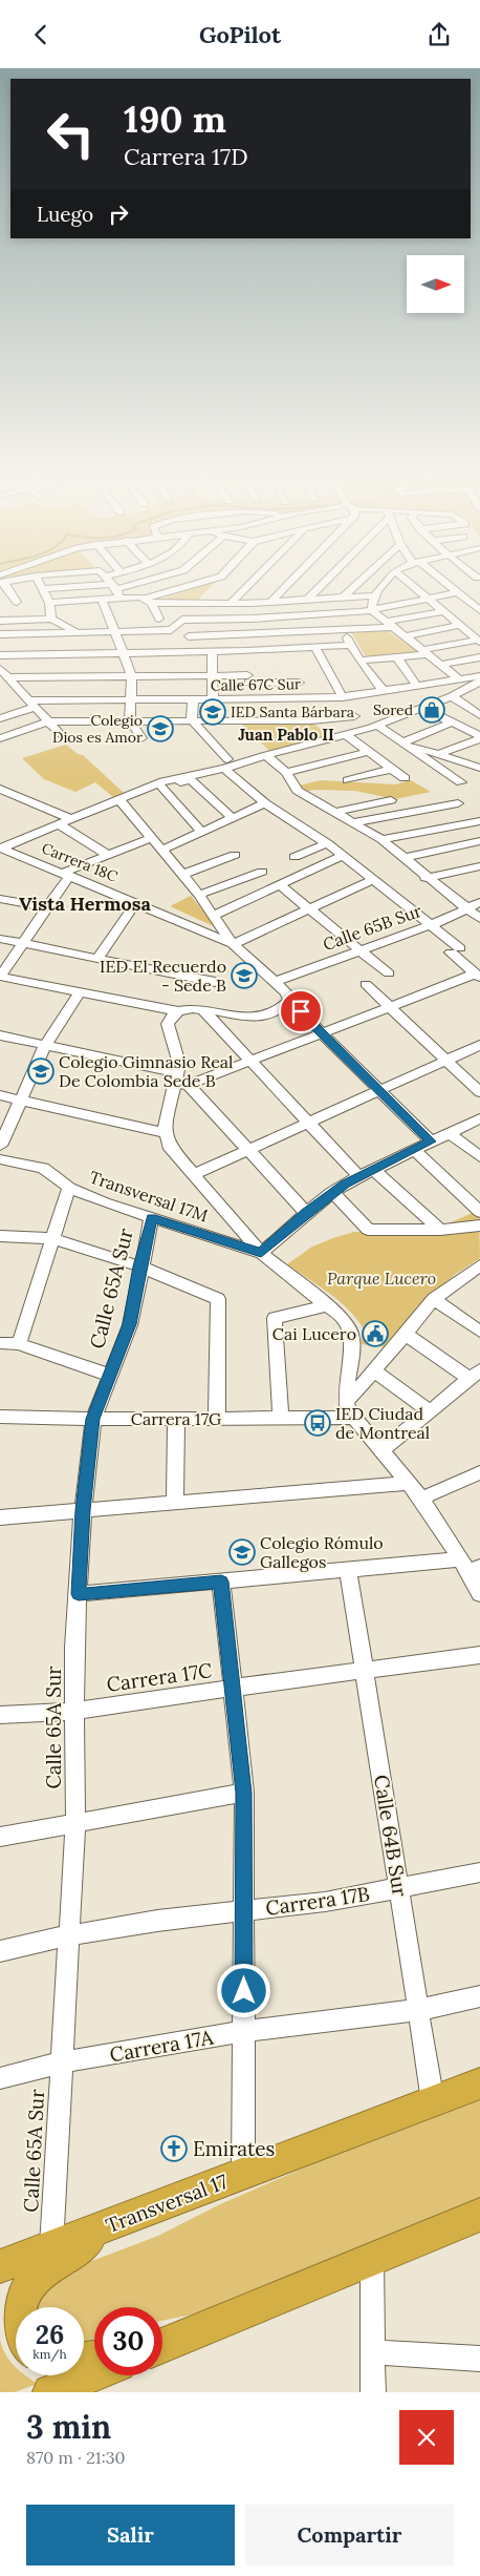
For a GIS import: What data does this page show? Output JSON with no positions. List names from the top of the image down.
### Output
{
  "streets": {
    "highway": ["Transversal 17"],
    "street": [
      "Calle 67C Sur",
      "Carrera 18C",
      "Calle 65B Sur",
      "Transversal 17M",
      "Calle 65A Sur",
      "Carrera 17G",
      "Carrera 17C",
      "Calle 64B Sur",
      "Carrera 17B",
      "Carrera 17A"
    ]
  },
  "crossings": [
    ["Transversal 17M", "Calle 65A Sur"],
    ["Transversal 17M", "Carrera 17G"],
    ["Calle 65A Sur", "Carrera 17G"],
    ["Calle 65A Sur", "Carrera 17C"],
    ["Calle 65A Sur", "Carrera 17B"],
    ["Calle 65A Sur", "Carrera 17A"],
    ["Calle 65A Sur", "Transversal 17"],
    ["Carrera 17C", "Calle 64B Sur"],
    ["Calle 64B Sur", "Carrera 17B"],
    ["Calle 64B Sur", "Carrera 17A"],
    ["Calle 64B Sur", "Transversal 17"]
  ],
  "districts": ["Juan Pablo II", "Vista Hermosa"],
  "parks": ["Parque Lucero"],
  "places": {
    "shop": ["Sored"],
    "school or university": [
      "IED Santa Bárbara",
      "Colegio Dios es Amor",
      "IED El Recuerdo - Sede B",
      "Colegio Gimnasio Real De Colombia Sede B",
      "Colegio Rómulo Gallegos"
    ],
    "public building": ["Cai Lucero"],
    "bus stop": ["IED Ciudad de Montreal"],
    "church": ["Emirates"]
  },
  "north": "right",
  "page": {
    "header": "GoPilot",
    "turn": ["190 m", "Carrera 17D"],
    "then": "Luego",
    "speed": "26 km/h",
    "limit": "30",
    "heading": ["3 min", "870 m · 21:30"],
    "buttons": ["Salir", "Compartir"]
  }
}
